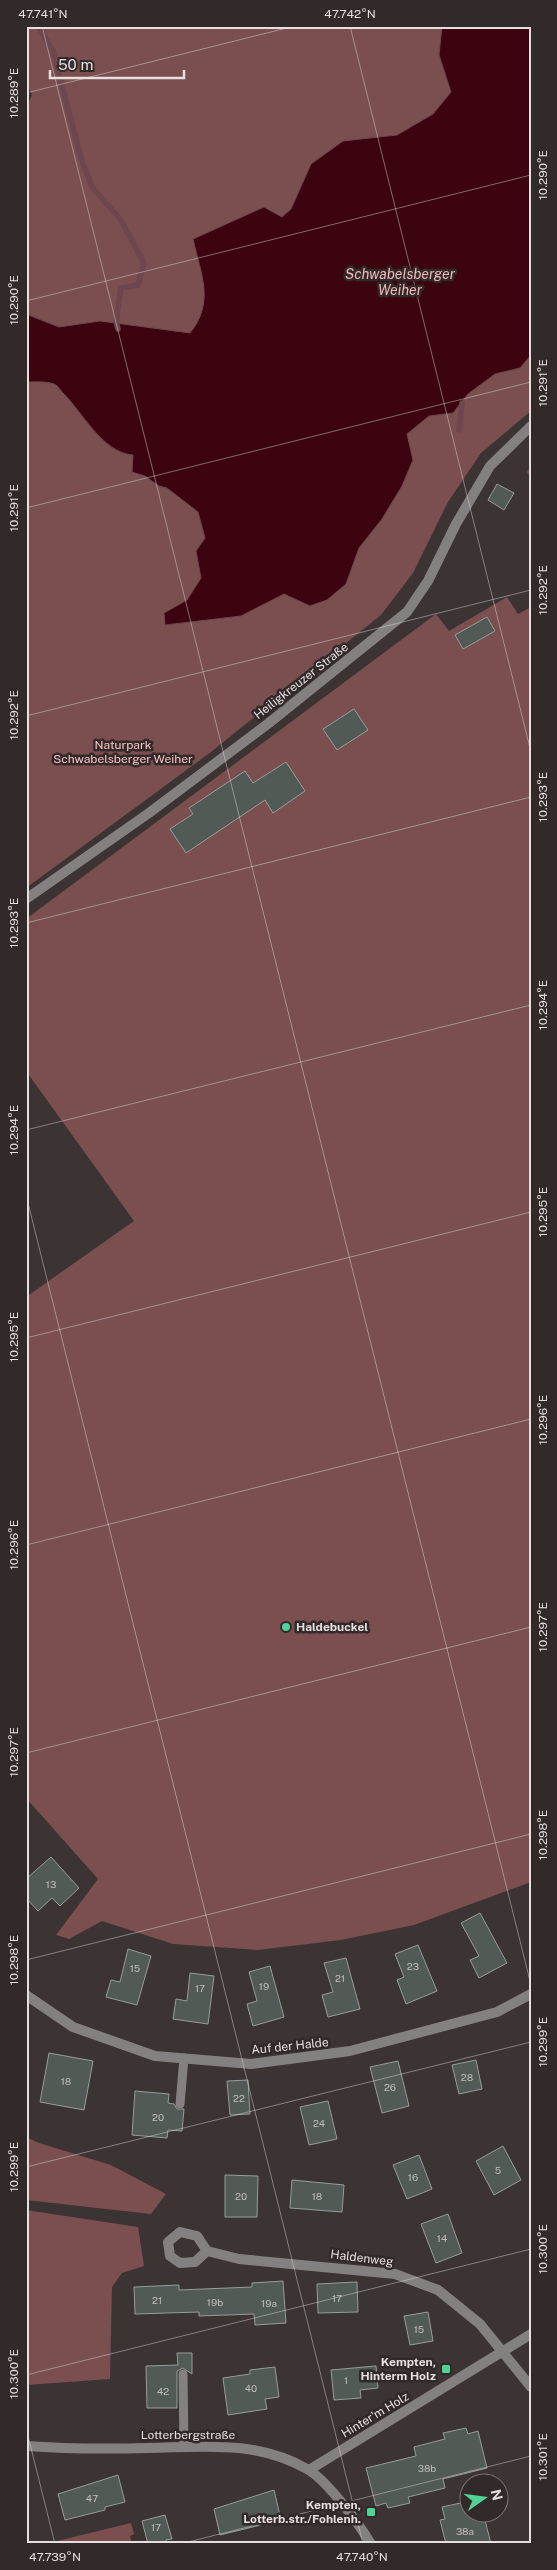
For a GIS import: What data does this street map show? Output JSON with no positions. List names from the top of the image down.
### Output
{
  "streets": {
    "street": [
      "Heiligkreuzer Straße",
      "Auf der Halde",
      "Haldenweg",
      "Hinter'm Holz",
      "Lotterbergstraße"
    ]
  },
  "crossings": [
    ["Haldenweg", "Hinter'm Holz"],
    ["Hinter'm Holz", "Lotterbergstraße"]
  ],
  "water": ["Schwabelsberger Weiher"],
  "parks": ["Naturpark Schwabelsberger Weiher"],
  "places": {
    "other": ["Haldebuckel"],
    "transit": ["Kempten, Hinterm Holz", "Kempten, Lotterb.str./Fohlenh."]
  },
  "house_numbers": [
    "13",
    "23",
    "15",
    "21",
    "19",
    "17",
    "28",
    "18",
    "26",
    "22",
    "20",
    "24",
    "5",
    "16",
    "20",
    "18",
    "14",
    "17",
    "21",
    "19b",
    "19a",
    "15",
    "1",
    "40",
    "42",
    "38b",
    "47",
    "17",
    "38a"
  ],
  "scale_bar": "50 m",
  "north": "right",
  "coordinates": [
    "47.741°N",
    "47.742°N",
    "10.289°E",
    "10.290°E",
    "10.291°E",
    "10.292°E",
    "10.293°E",
    "10.294°E",
    "10.295°E",
    "10.296°E",
    "10.297°E",
    "10.298°E",
    "10.299°E",
    "10.300°E",
    "10.301°E",
    "47.739°N",
    "47.740°N"
  ]
}
